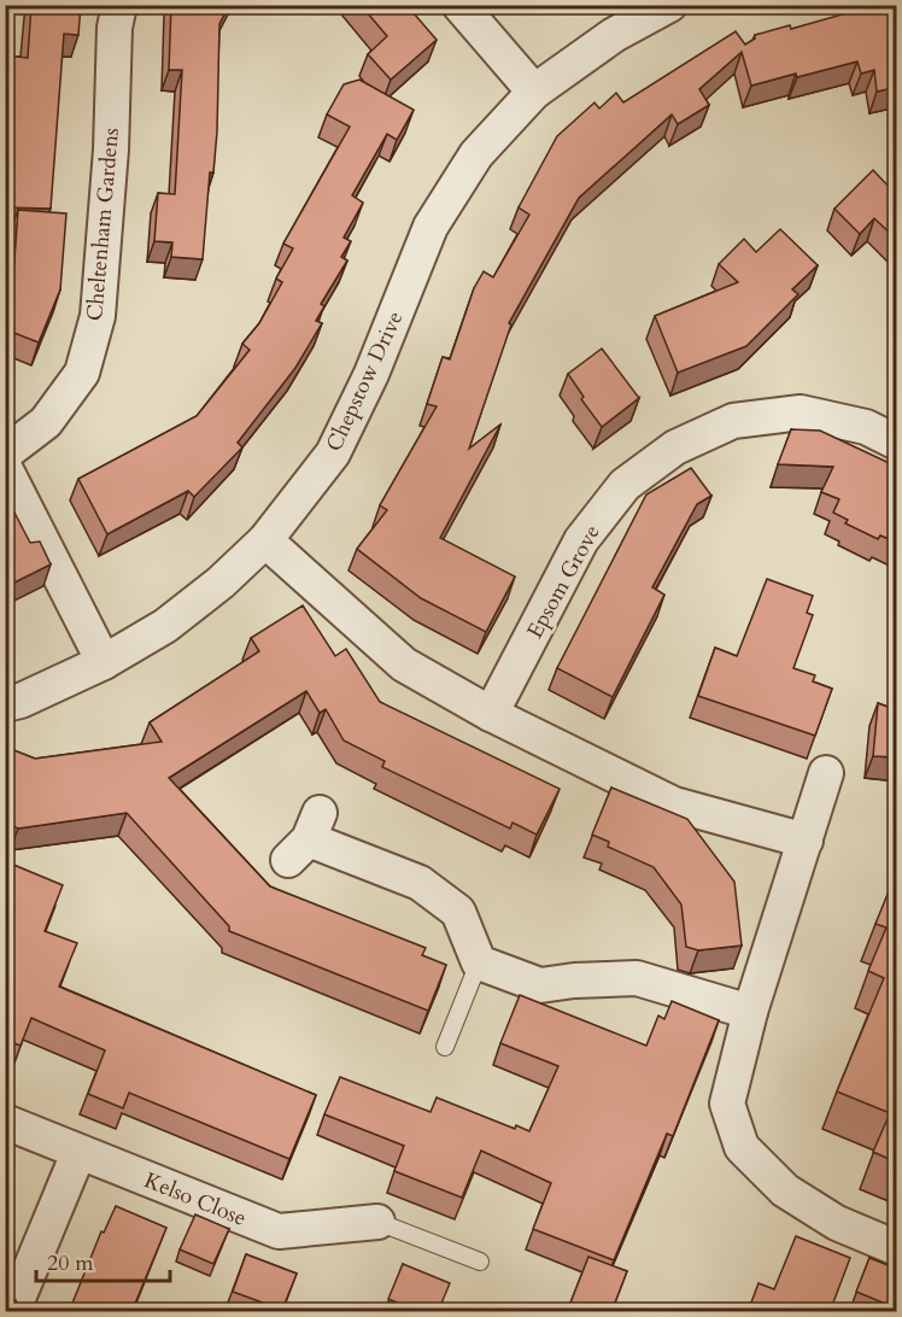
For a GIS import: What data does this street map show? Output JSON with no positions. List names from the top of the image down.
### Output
{
  "streets": {
    "street": [
      "Cheltenham Gardens",
      "Chepstow Drive",
      "Epsom Grove",
      "Kelso Close"
    ]
  },
  "scale_bar": "20 m"
}
